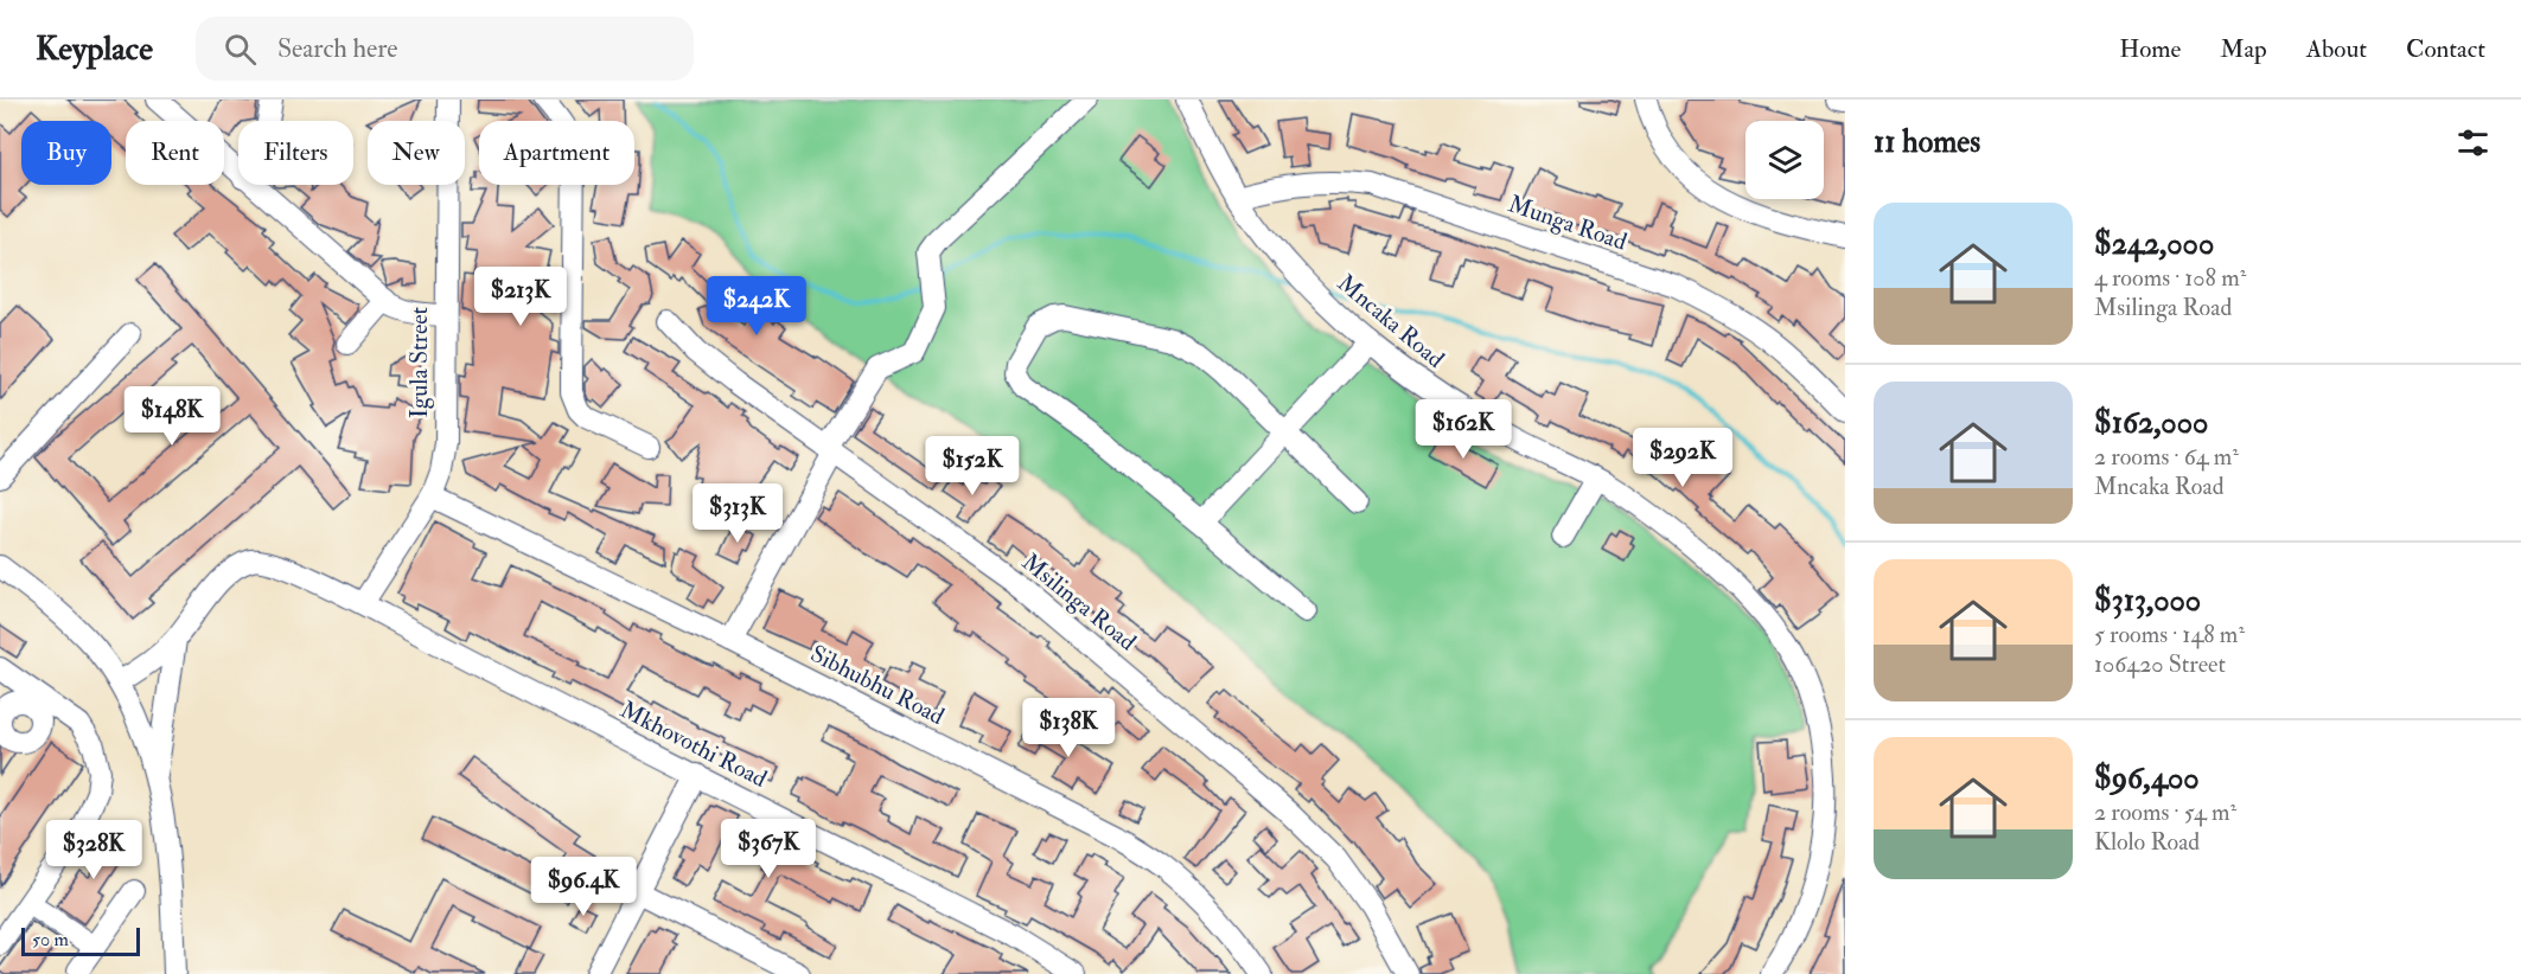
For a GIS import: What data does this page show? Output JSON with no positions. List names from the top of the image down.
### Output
{
  "streets": {
    "street": [
      "Munga Road",
      "Mncaka Road",
      "Igula Street",
      "Msilinga Road",
      "Sibhubhu Road",
      "Mkhovothi Road"
    ]
  },
  "crossings": [
    ["Munga Road", "Mncaka Road"],
    ["Igula Street", "Sibhubhu Road"],
    ["Igula Street", "Mkhovothi Road"]
  ],
  "scale_bar": "50 m",
  "page": {
    "header": "Keyplace",
    "search": "Search here",
    "nav": [
      "Home",
      "Map",
      "About",
      "Contact"
    ],
    "heading": "11 homes",
    "chip": [
      "Buy",
      "Rent",
      "Filters",
      "New",
      "Apartment"
    ],
    "list": [
      {
        "name": "$242,000",
        "note": "4 rooms · 108 m² · Msilinga Road"
      },
      {
        "name": "$162,000",
        "note": "2 rooms · 64 m² · Mncaka Road"
      },
      {
        "name": "$313,000",
        "note": "5 rooms · 148 m² · 106420 Street"
      },
      {
        "name": "$96,400",
        "note": "2 rooms · 54 m² · Klolo Road"
      }
    ],
    "price": [
      "$213K",
      "$242K",
      "$148K",
      "$162K",
      "$292K",
      "$152K",
      "$313K",
      "$138K",
      "$367K",
      "$328K",
      "$96.4K"
    ],
    "scale": "50 m"
  }
}
